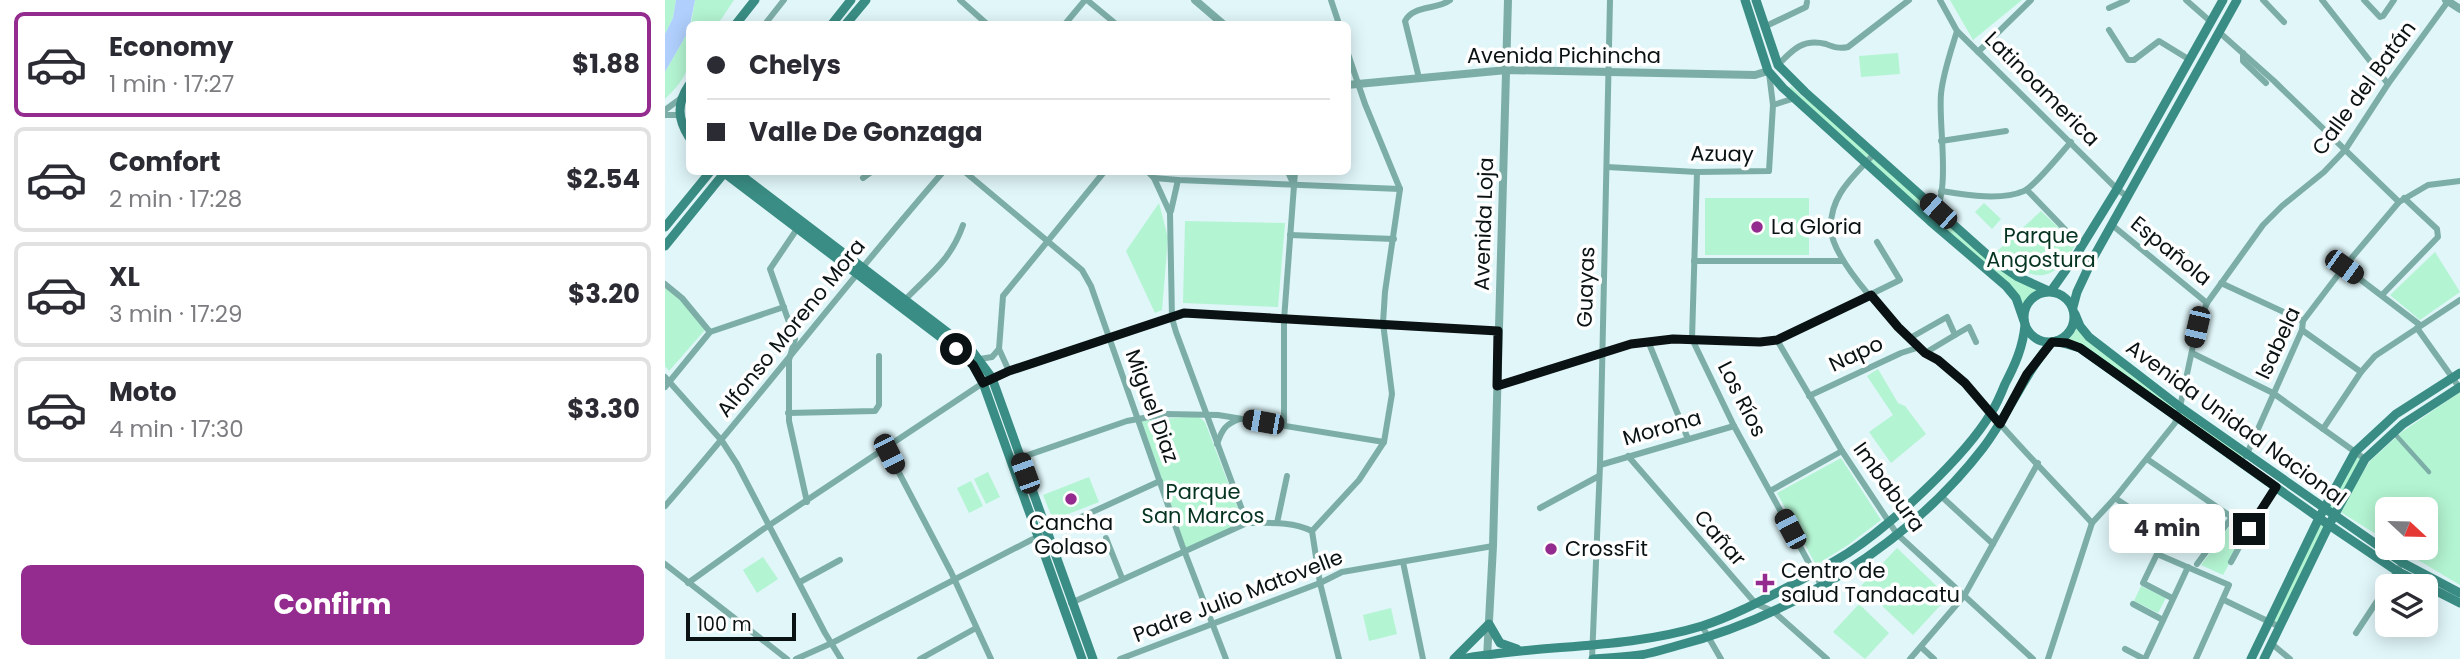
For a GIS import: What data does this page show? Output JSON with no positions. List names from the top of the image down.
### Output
{
  "streets": {
    "main road": ["Avenida Pichincha", "Avenida Unidad Nacional"],
    "street": [
      "Calle del Batán",
      "Latinoamerica",
      "Azuay",
      "Avenida Loja",
      "Española",
      "Guayas",
      "Alfonso Moreno Mora",
      "Isabela",
      "Napo",
      "Los Ríos",
      "Miguel Diaz",
      "Morona",
      "Imbabura",
      "Cañar",
      "Padre Julio Matovelle"
    ]
  },
  "crossings": [
    ["Avenida Pichincha", "Azuay"],
    ["Avenida Pichincha", "Avenida Loja"],
    ["Avenida Pichincha", "Guayas"],
    ["Calle del Batán", "Española"],
    ["Calle del Batán", "Avenida Unidad Nacional"],
    ["Azuay", "Guayas"],
    ["Azuay", "Los Ríos"],
    ["Avenida Loja", "Padre Julio Matovelle"],
    ["Española", "Isabela"],
    ["Guayas", "Morona"],
    ["Isabela", "Avenida Unidad Nacional"],
    ["Napo", "Imbabura"],
    ["Los Ríos", "Morona"],
    ["Miguel Diaz", "Padre Julio Matovelle"],
    ["Morona", "Cañar"]
  ],
  "parks": ["Parque Angostura", "Parque San Marcos"],
  "places": {
    "other": ["La Gloria", "Cancha Golaso", "CrossFit"],
    "health": ["Centro de salud Tandacatu"]
  },
  "scale_bar": "100 m",
  "north": "right",
  "page": {
    "list": [
      {
        "name": "Economy",
        "note": "1 min · 17:27",
        "value": "$1.88"
      },
      {
        "name": "Comfort",
        "note": "2 min · 17:28",
        "value": "$2.54"
      },
      {
        "name": "XL",
        "note": "3 min · 17:29",
        "value": "$3.20"
      },
      {
        "name": "Moto",
        "note": "4 min · 17:30",
        "value": "$3.30"
      }
    ],
    "banner": ["Chelys", "Valle De Gonzaga"],
    "bubble": "4 min",
    "buttons": "Confirm",
    "scale": "100 m"
  }
}
